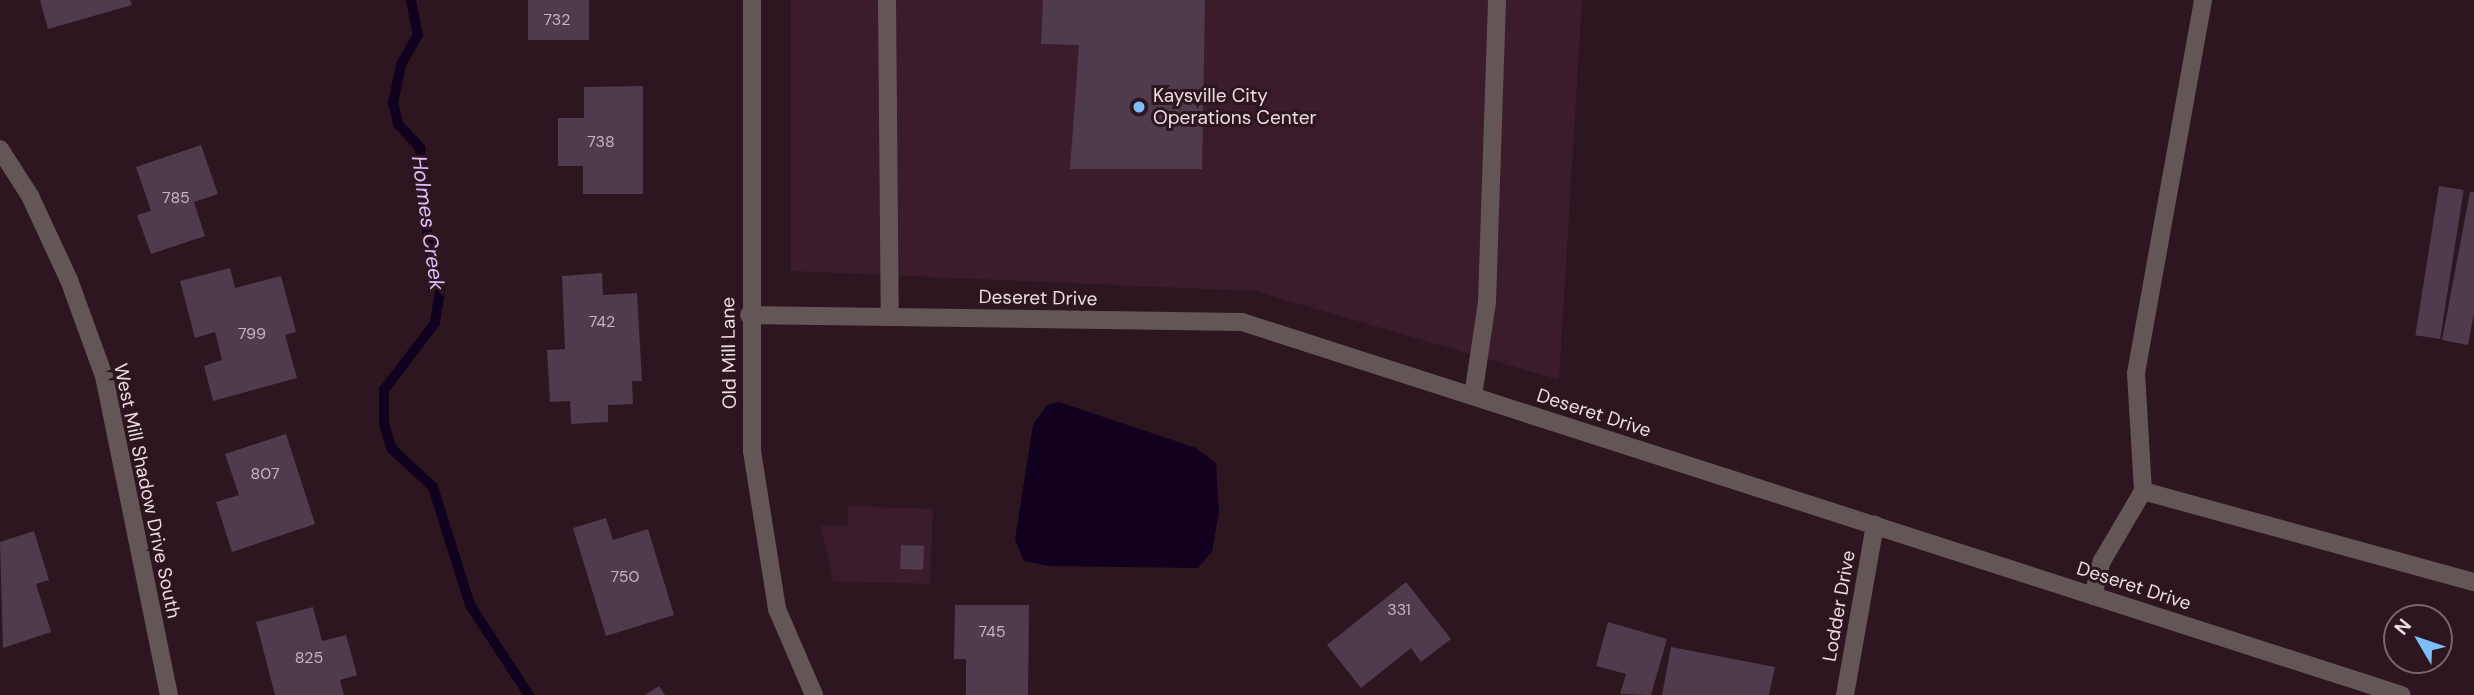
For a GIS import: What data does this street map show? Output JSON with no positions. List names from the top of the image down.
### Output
{
  "streets": {
    "street": [
      "Deseret Drive",
      "Old Mill Lane",
      "West Mill Shadow Drive South",
      "Lodder Drive"
    ]
  },
  "crossings": [
    ["Deseret Drive", "Old Mill Lane"],
    ["Deseret Drive", "Lodder Drive"]
  ],
  "water": ["Holmes Creek"],
  "places": ["Kaysville City Operations Center"],
  "house_numbers": [
    "732",
    "738",
    "785",
    "742",
    "799",
    "807",
    "750",
    "331",
    "745",
    "825"
  ],
  "north": "top left"
}
